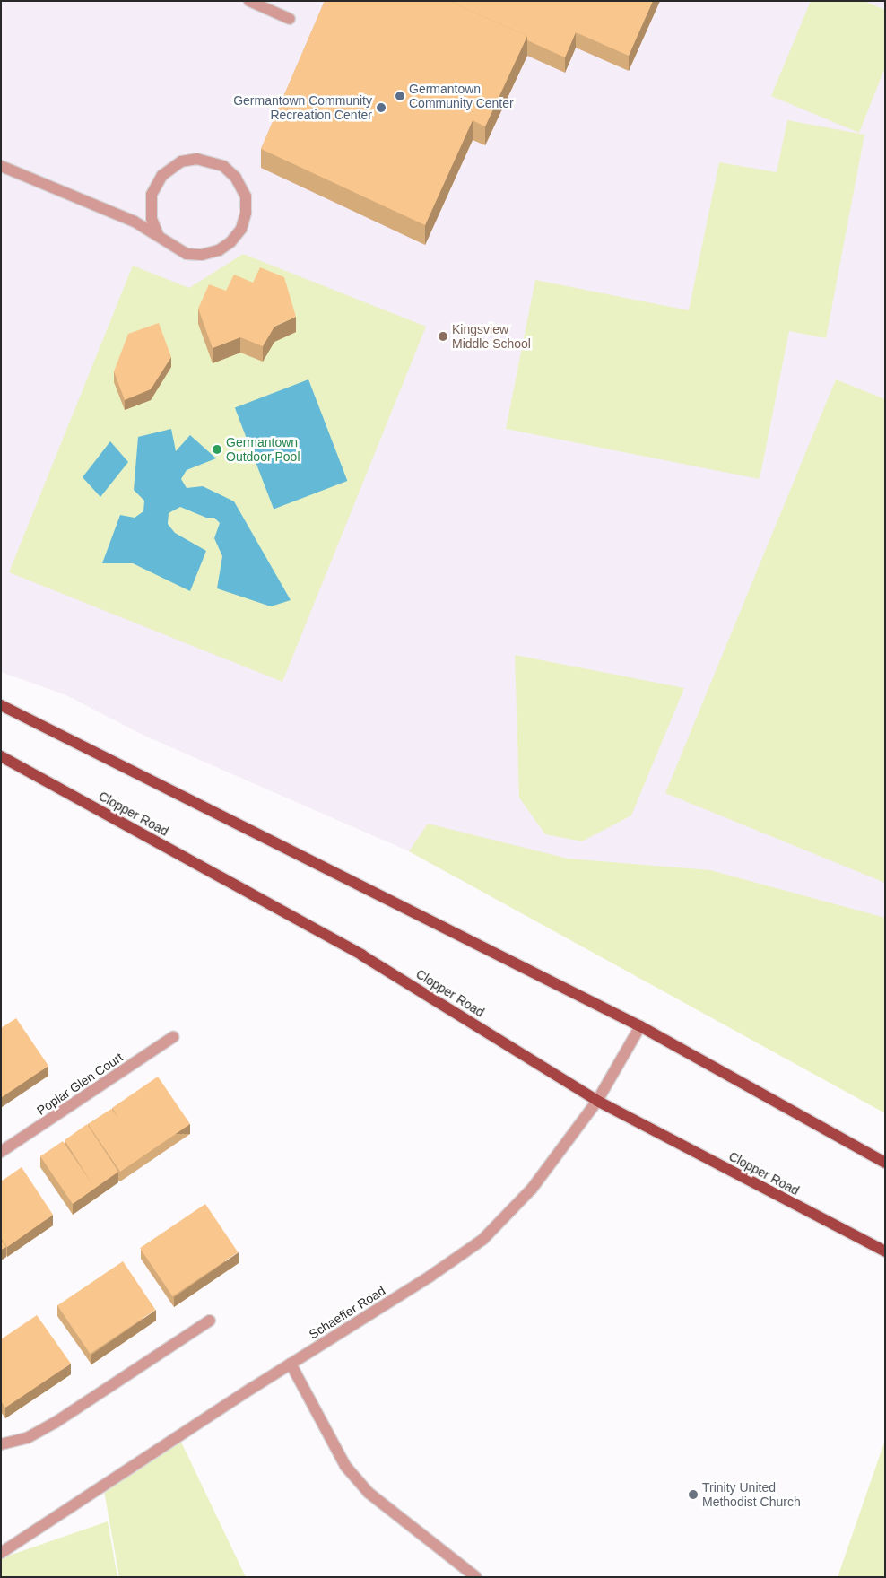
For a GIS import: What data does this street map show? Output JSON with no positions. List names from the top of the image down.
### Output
{
  "streets": {
    "main road": ["Clopper Road"],
    "street": ["Poplar Glen Court", "Schaeffer Road"]
  },
  "crossings": [
    ["Clopper Road", "Schaeffer Road"]
  ],
  "places": [
    "Germantown Community Center",
    "Germantown Community Recreation Center",
    "Kingsview Middle School",
    "Germantown Outdoor Pool",
    "Trinity United Methodist Church"
  ]
}
